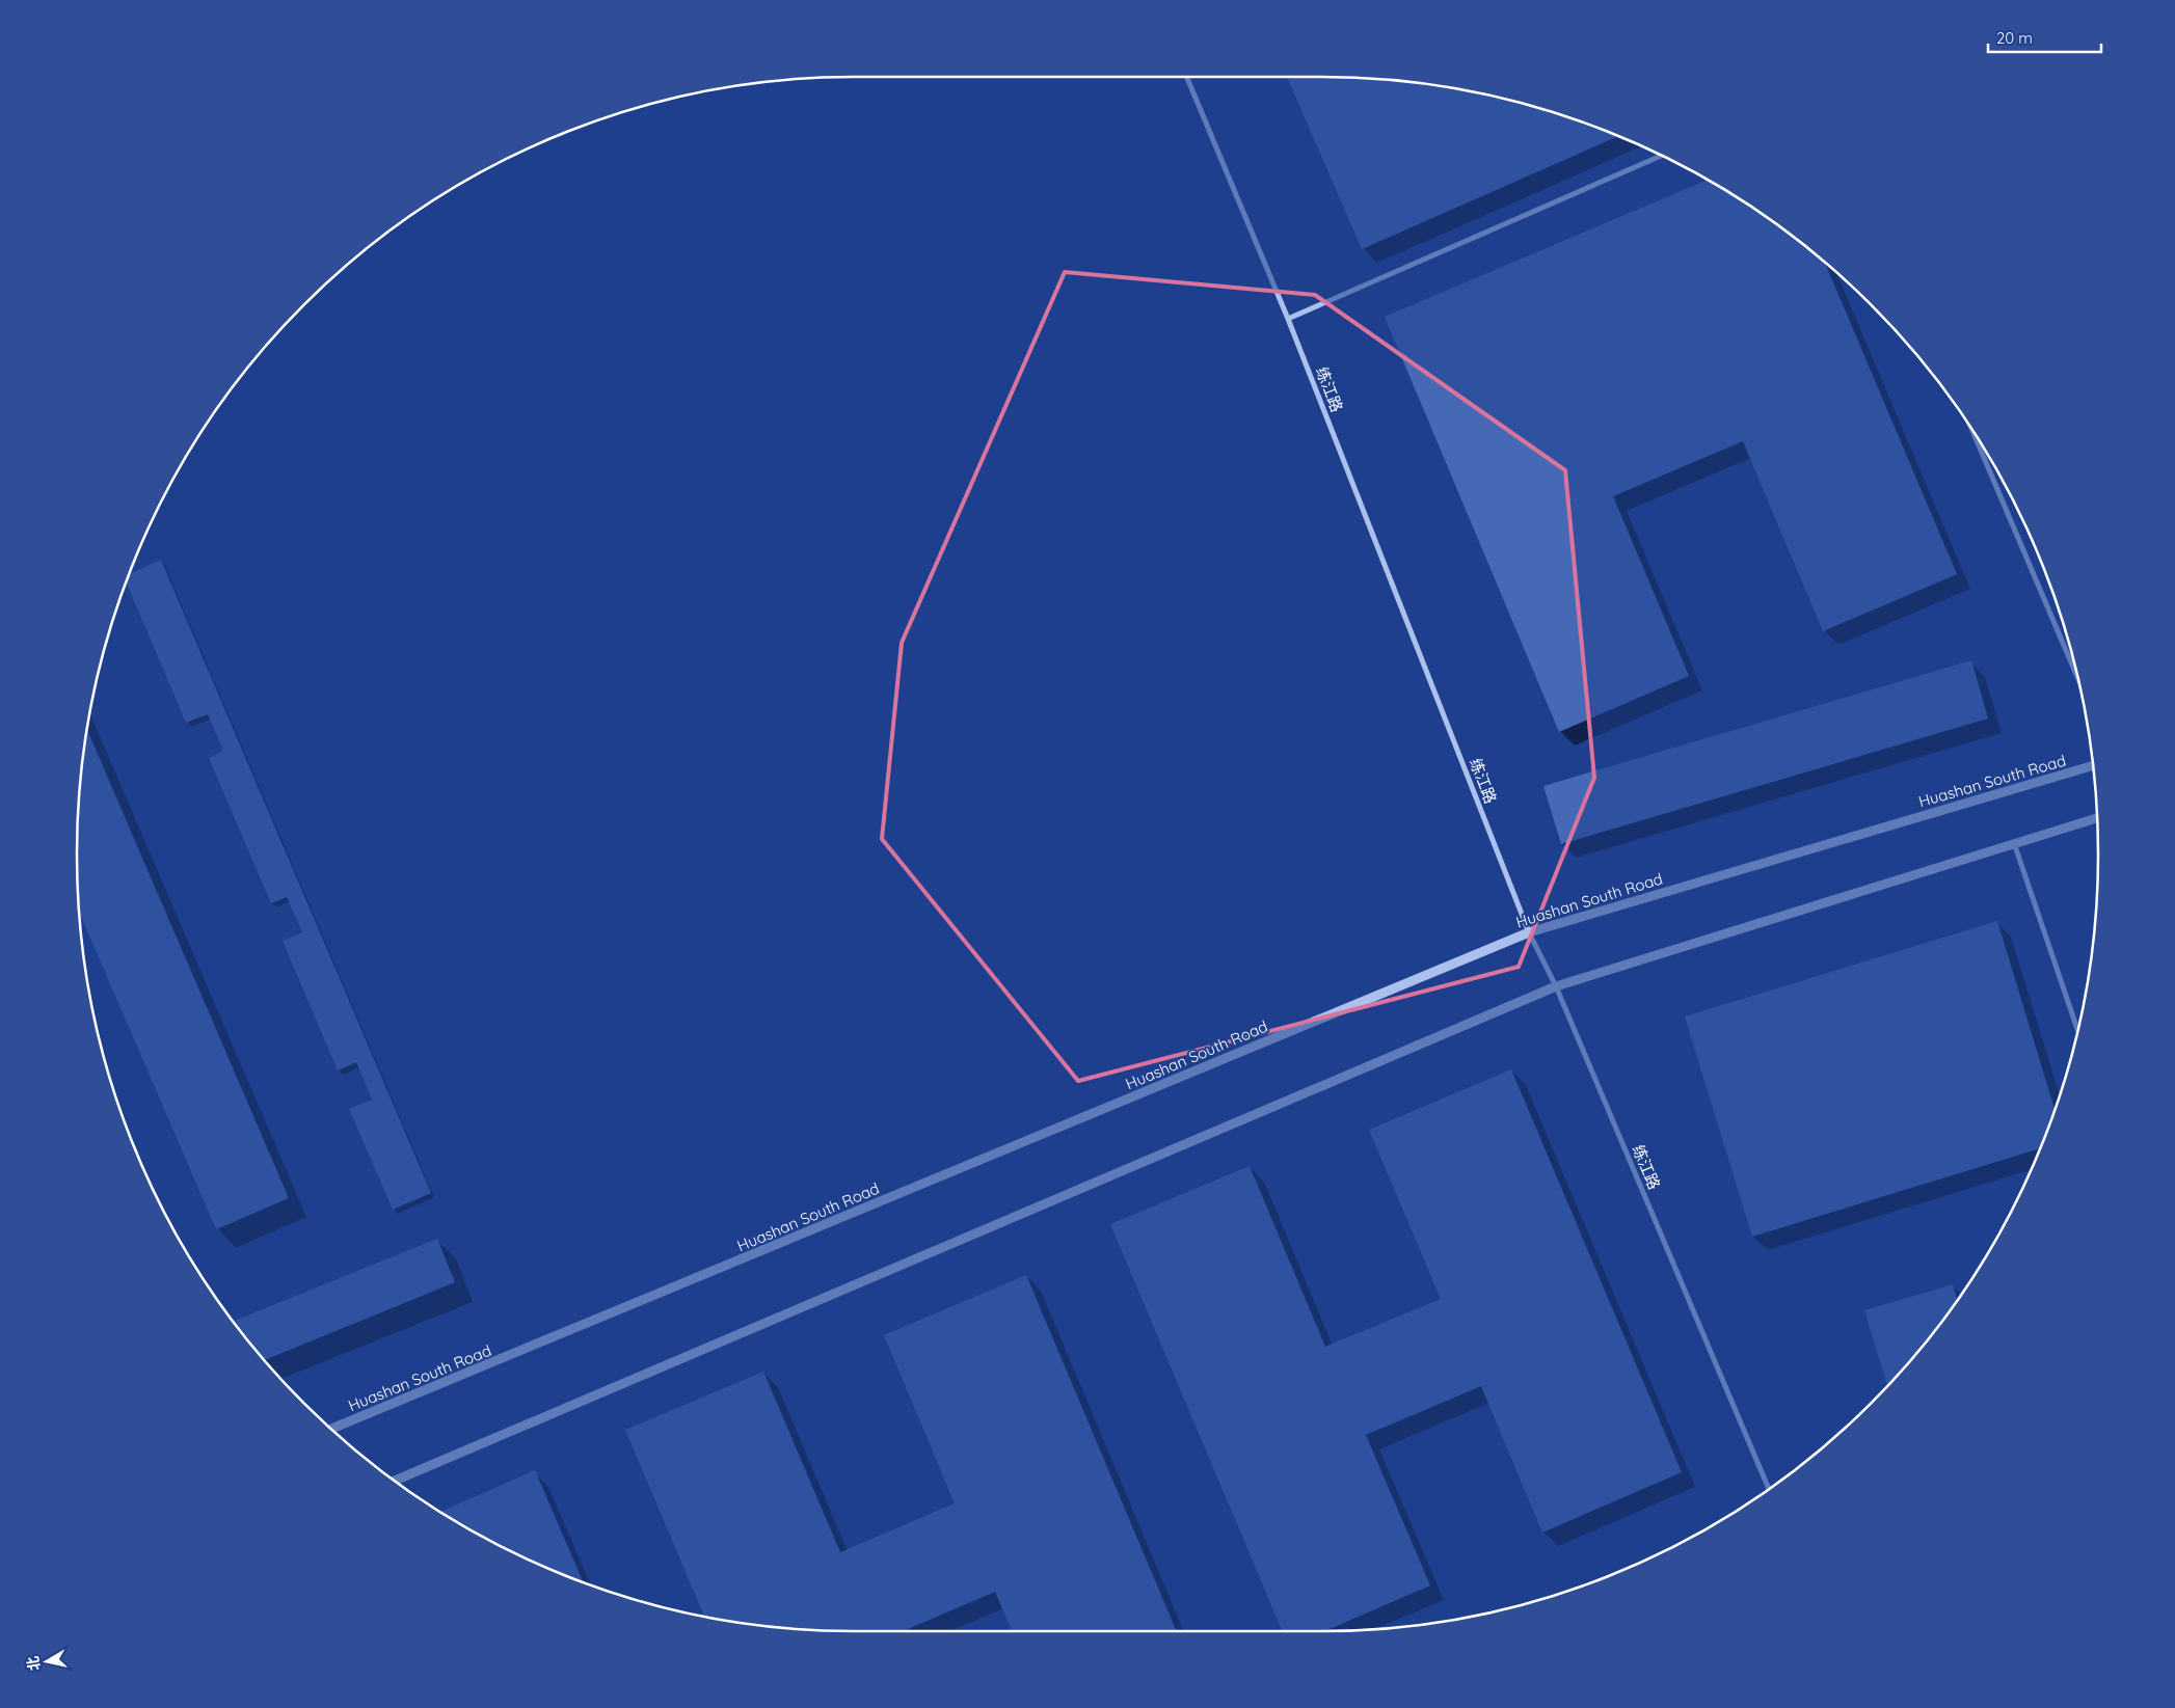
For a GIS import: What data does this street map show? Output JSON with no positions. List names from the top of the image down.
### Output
{
  "streets": {
    "street": ["练江路", "Huashan South Road"]
  },
  "crossings": [
    ["练江路", "Huashan South Road"]
  ],
  "scale_bar": "20 m",
  "north": "left"
}
